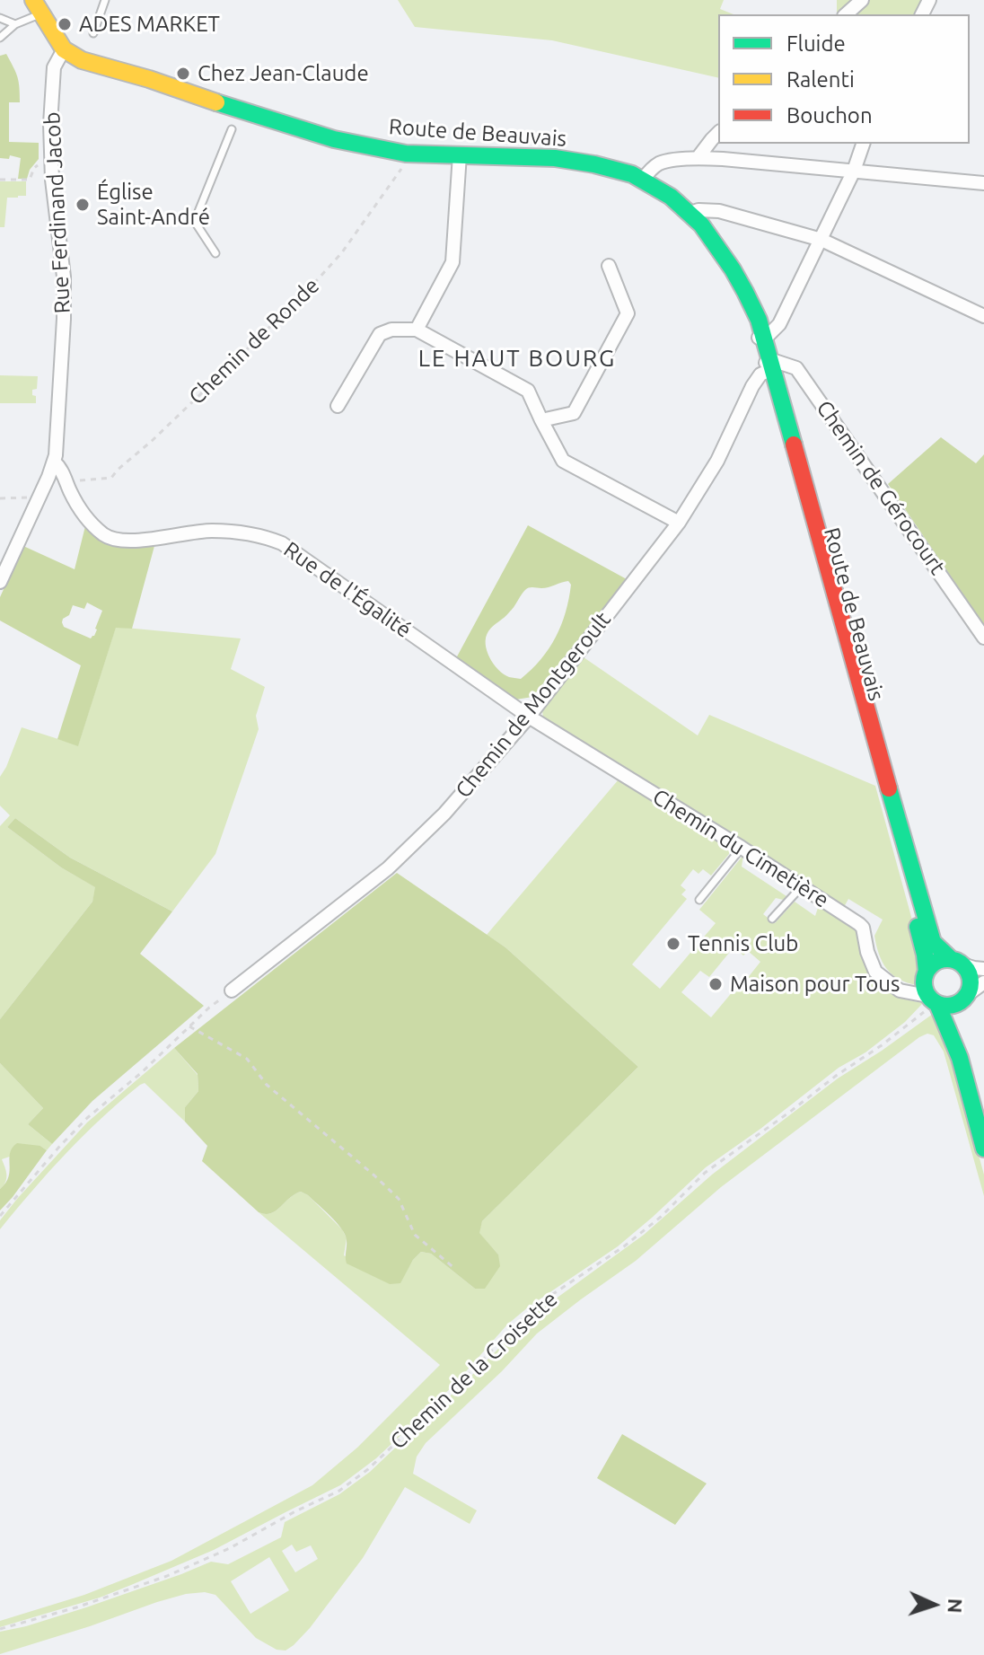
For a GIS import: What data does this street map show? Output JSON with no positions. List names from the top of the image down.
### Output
{
  "streets": {
    "main road": ["Route de Beauvais"],
    "street": [
      "Rue Ferdinand Jacob",
      "Chemin de Gérocourt",
      "Rue de l'Égalité",
      "Chemin de Montgeroult",
      "Chemin du Cimetière"
    ],
    "path": ["Chemin de Ronde", "Chemin de la Croisette"]
  },
  "crossings": [
    ["Route de Beauvais", "Rue Ferdinand Jacob"],
    ["Route de Beauvais", "Chemin de Ronde"],
    ["Route de Beauvais", "Chemin de Gérocourt"],
    ["Route de Beauvais", "Chemin de Montgeroult"],
    ["Route de Beauvais", "Chemin du Cimetière"],
    ["Route de Beauvais", "Chemin de la Croisette"],
    ["Rue Ferdinand Jacob", "Rue de l'Égalité"],
    ["Chemin de Ronde", "Rue de l'Égalité"],
    ["Chemin de Gérocourt", "Chemin de Montgeroult"],
    ["Rue de l'Égalité", "Chemin de Montgeroult"],
    ["Rue de l'Égalité", "Chemin du Cimetière"],
    ["Chemin de Montgeroult", "Chemin du Cimetière"],
    ["Chemin du Cimetière", "Chemin de la Croisette"]
  ],
  "districts": ["LE HAUT BOURG"],
  "places": [
    "ADES MARKET",
    "Chez Jean-Claude",
    "Église Saint-André",
    "Tennis Club",
    "Maison pour Tous"
  ],
  "legend": ["Fluide", "Ralenti", "Bouchon"],
  "north": "right"
}
